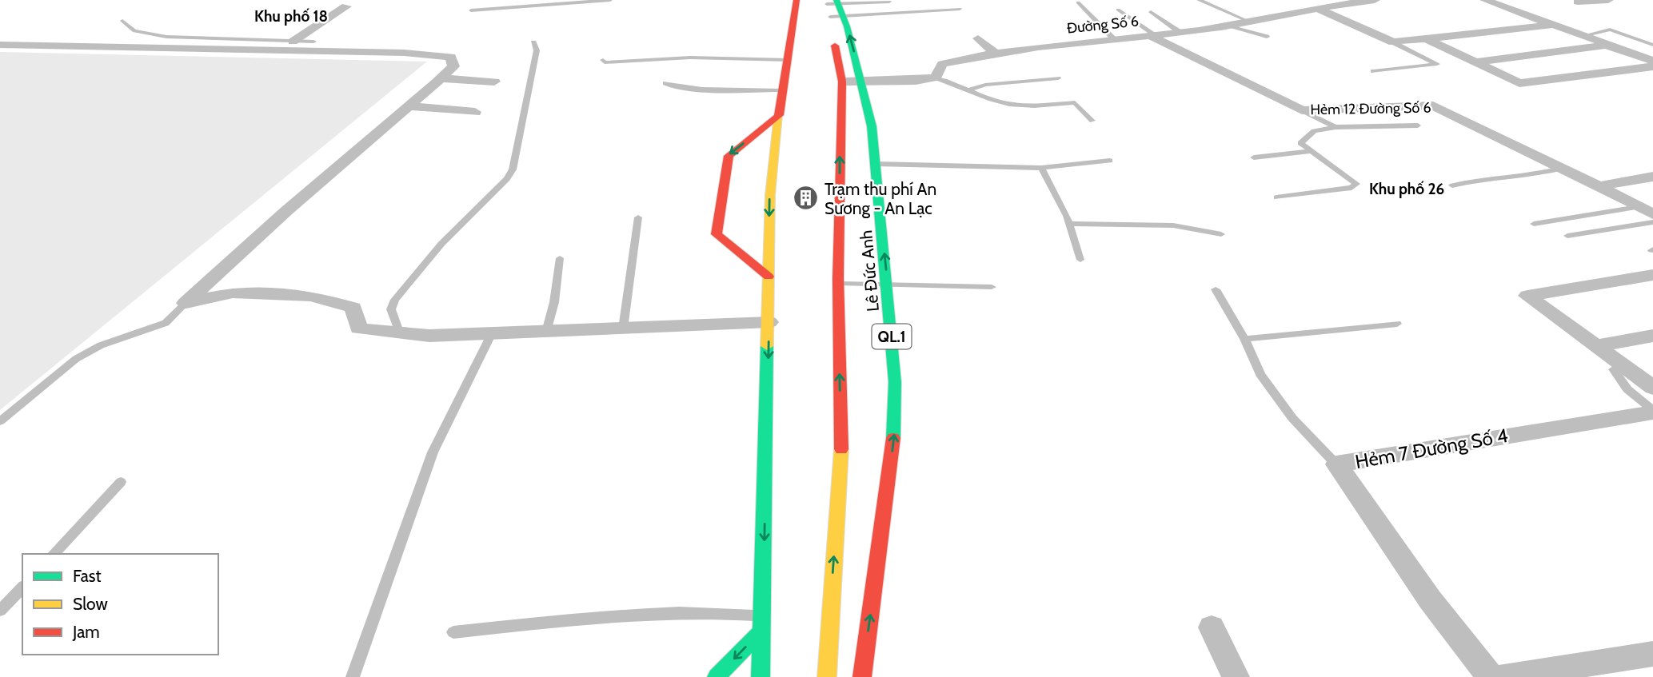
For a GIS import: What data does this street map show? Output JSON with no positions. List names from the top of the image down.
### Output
{
  "streets": {
    "highway": ["Lê Đức Anh", "QL.1"],
    "street": ["Đường Số 6", "Hẻm 12 Đường Số 6", "Hẻm 7 Đường Số 4"]
  },
  "crossings": [
    ["Đường Số 6", "Hẻm 12 Đường Số 6"]
  ],
  "districts": ["Khu phố 18", "Khu phố 26"],
  "places": {
    "building": ["Trạm thu phí An Sương - An Lạc"]
  },
  "legend": ["Fast", "Slow", "Jam"]
}
